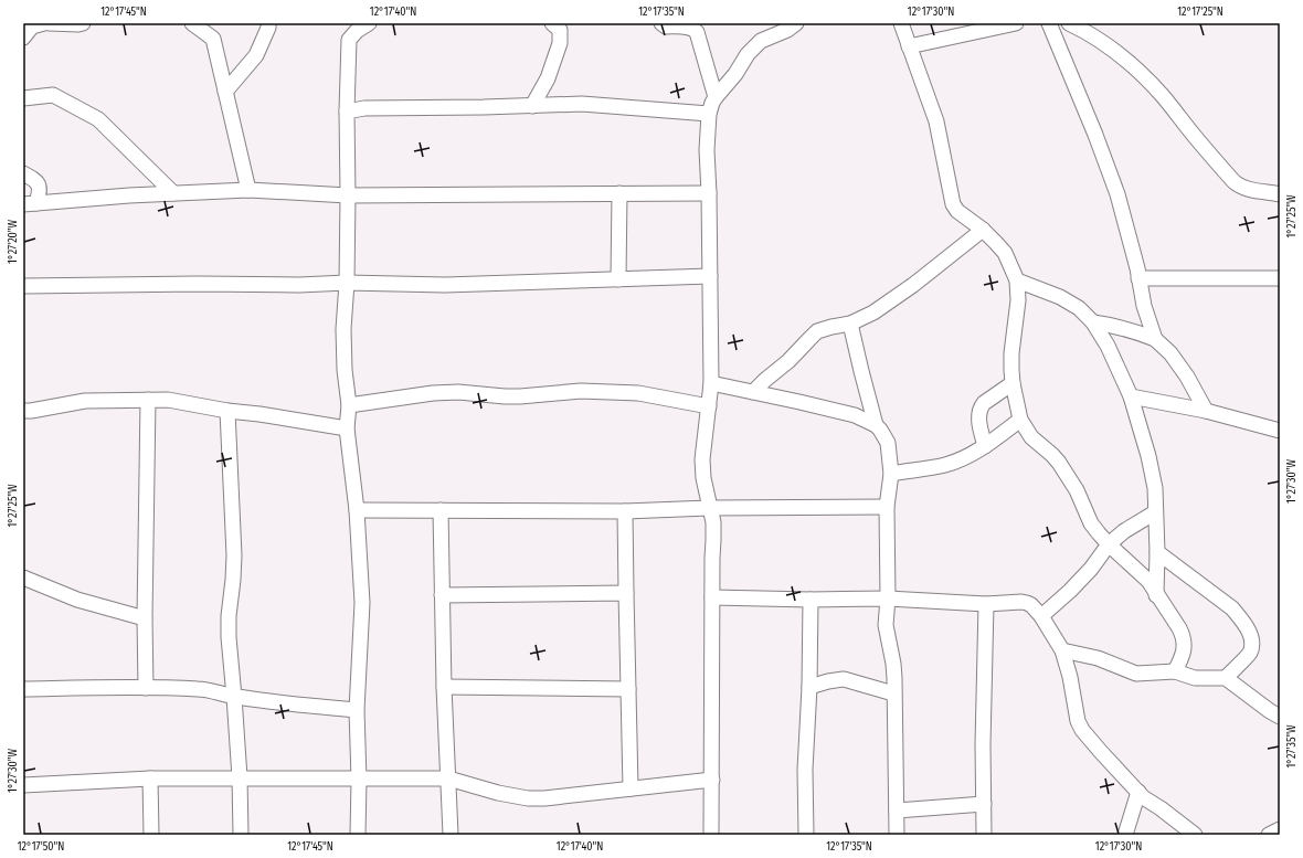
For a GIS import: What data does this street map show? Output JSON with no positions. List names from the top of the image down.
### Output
{
  "coordinates": [
    "12°17'45\"N",
    "12°17'40\"N",
    "12°17'35\"N",
    "12°17'30\"N",
    "12°17'25\"N",
    "1°27'25\"W",
    "1°27'20\"W",
    "1°27'30\"W",
    "1°27'35\"W",
    "12°17'50\"N"
  ]
}
